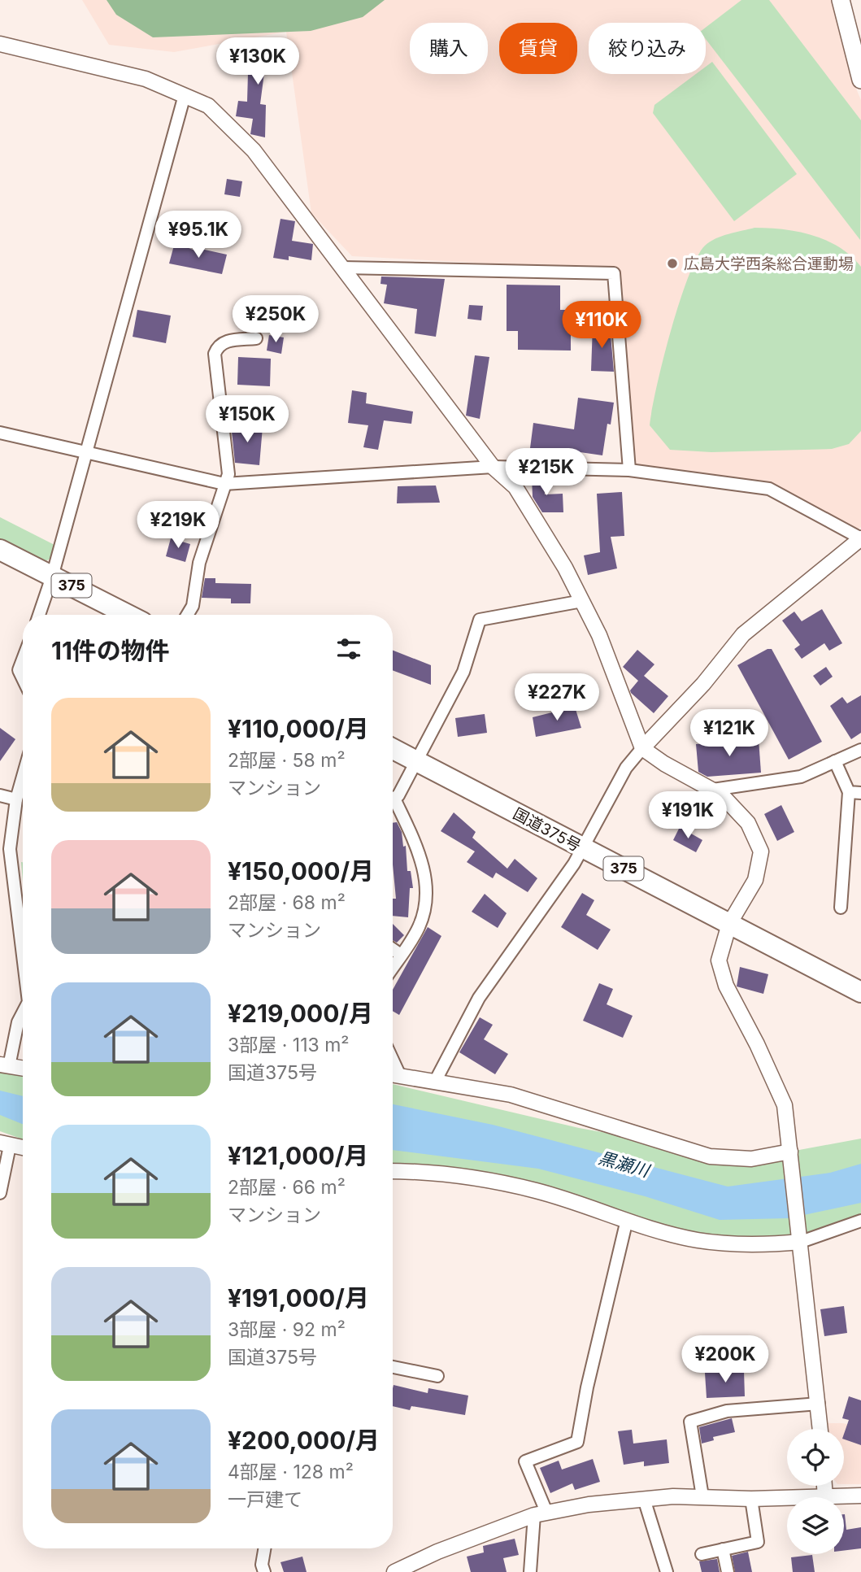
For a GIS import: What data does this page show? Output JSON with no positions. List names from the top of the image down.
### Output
{
  "streets": {
    "highway": ["375", "国道375号"]
  },
  "water": ["黒瀬川"],
  "places": ["広島大学西条総合運動場"],
  "page": {
    "chip": ["購入", "賃貸", "絞り込み"],
    "price": [
      "¥130K",
      "¥95.1K",
      "¥250K",
      "¥110K",
      "¥150K",
      "¥215K",
      "¥219K",
      "¥227K",
      "¥121K",
      "¥191K",
      "¥200K"
    ],
    "heading": "11件の物件",
    "list": [
      {
        "name": "¥110,000/月",
        "note": "2部屋 · 58 m² · マンション"
      },
      {
        "name": "¥150,000/月",
        "note": "2部屋 · 68 m² · マンション"
      },
      {
        "name": "¥219,000/月",
        "note": "3部屋 · 113 m² · 国道375号"
      },
      {
        "name": "¥121,000/月",
        "note": "2部屋 · 66 m² · マンション"
      },
      {
        "name": "¥191,000/月",
        "note": "3部屋 · 92 m² · 国道375号"
      },
      {
        "name": "¥200,000/月",
        "note": "4部屋 · 128 m² · 一戸建て"
      }
    ]
  }
}
